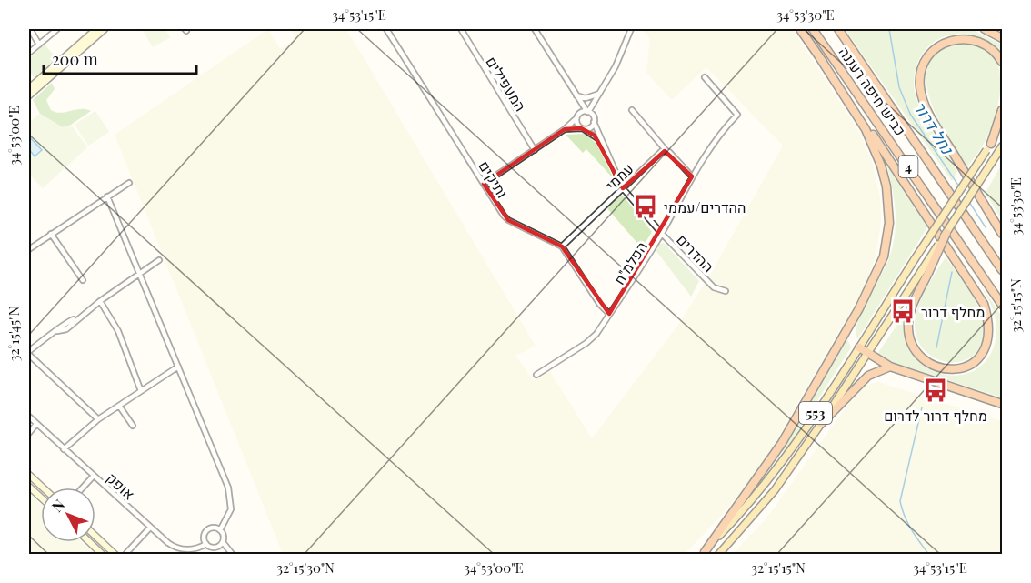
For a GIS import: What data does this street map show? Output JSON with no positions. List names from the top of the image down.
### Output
{
  "streets": {
    "highway": ["כביש חיפה רעננה", "4"],
    "main road": ["553"],
    "street": [
      "המעפילים",
      "עממי",
      "ותיקים",
      "ההדרים",
      "הפלמ\"ח",
      "אופק"
    ]
  },
  "crossings": [
    ["עממי", "ותיקים"],
    ["עממי", "ההדרים"],
    ["ההדרים", "הפלמ\"ח"]
  ],
  "water": ["נחל דרור"],
  "places": {
    "bus stop": ["ההדרים/עממי", "מחלף דרור", "מחלף דרור לדרום"]
  },
  "scale_bar": "200 m",
  "north": "top left",
  "coordinates": [
    "34°53'15\"E",
    "34°53'30\"E",
    "34°53'00\"E",
    "32°15'15\"N",
    "32°15'45\"N",
    "32°15'30\"N"
  ]
}
